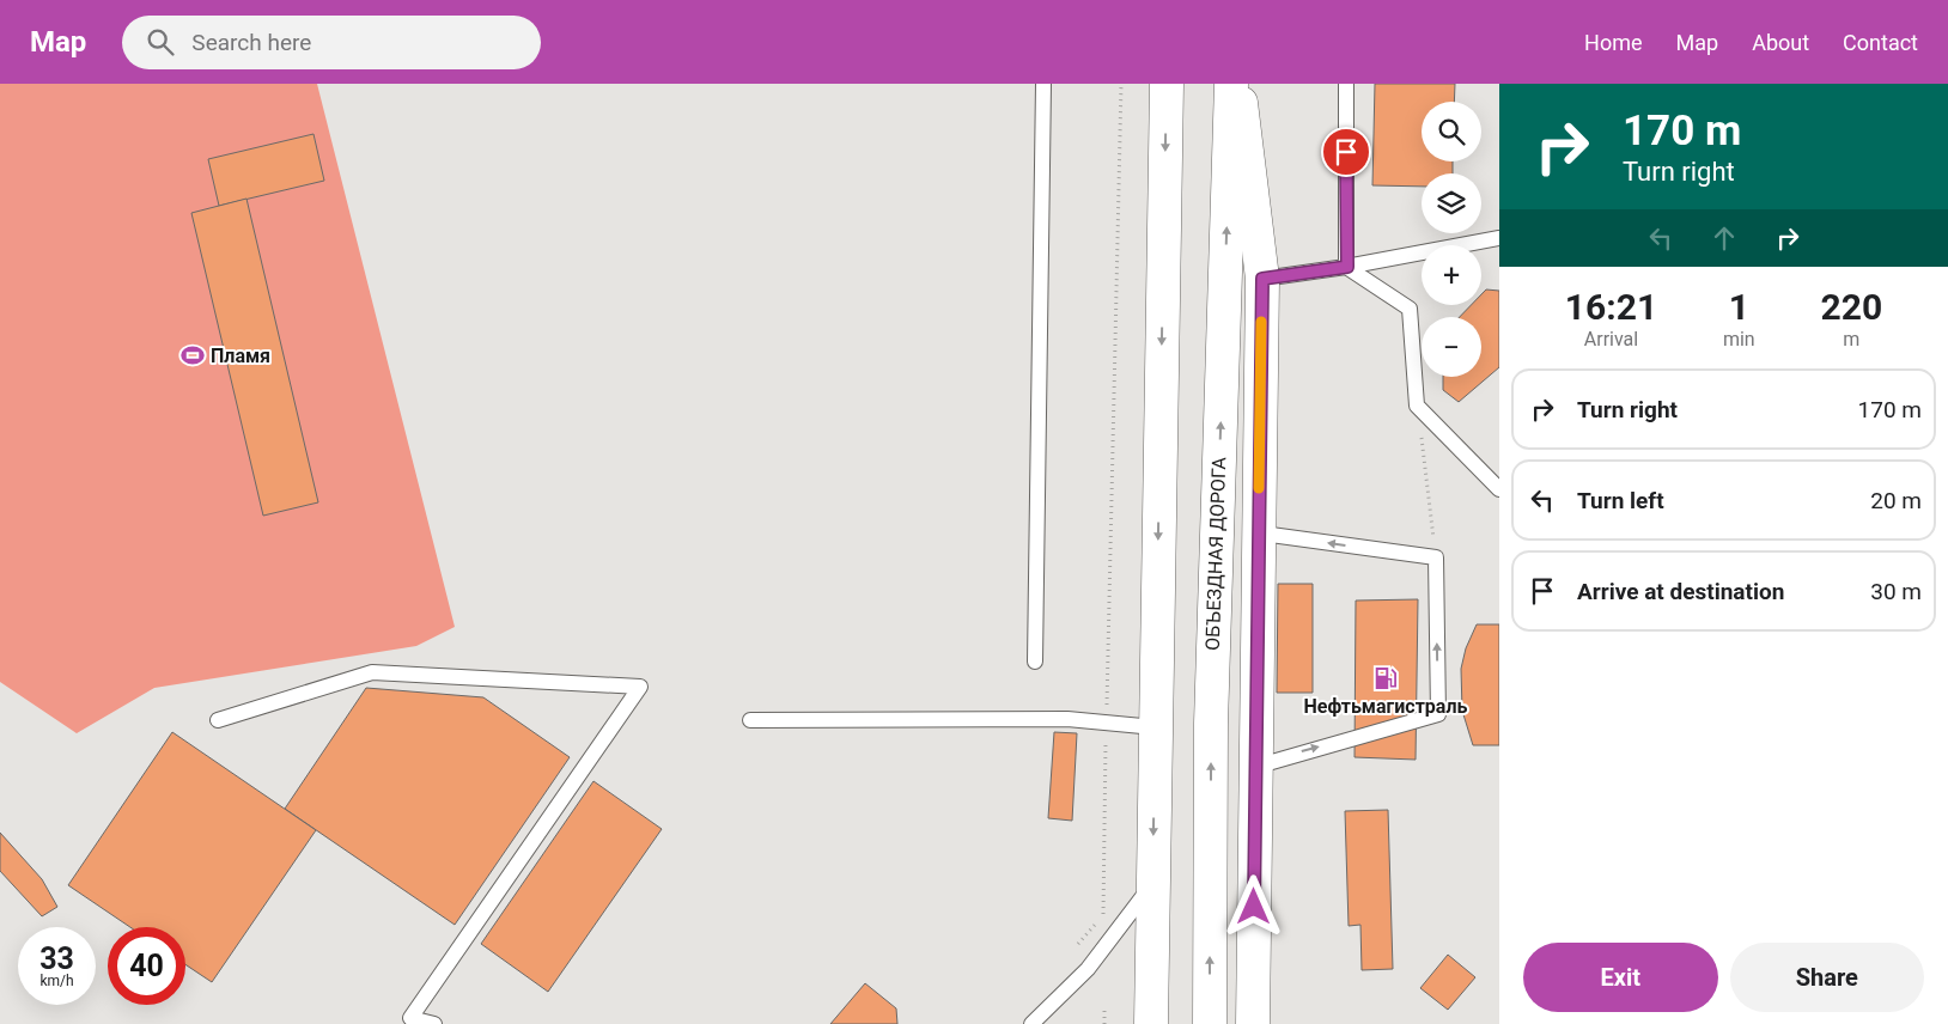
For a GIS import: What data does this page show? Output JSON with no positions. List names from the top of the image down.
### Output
{
  "streets": {
    "main road": ["ОБЪЕЗДНАЯ ДОРОГА"]
  },
  "places": {
    "sports": ["Пламя"],
    "fuel station": ["Нефтьмагистраль"]
  },
  "page": {
    "header": "Map",
    "search": "Search here",
    "nav": [
      "Home",
      "Map",
      "About",
      "Contact"
    ],
    "turn": ["170 m", "Turn right"],
    "map_buttons": ["+", "−"],
    "eta": [
      "16:21",
      "Arrival",
      "1",
      "min",
      "220",
      "m"
    ],
    "list": [
      {
        "name": "Turn right",
        "value": "170 m"
      },
      {
        "name": "Turn left",
        "value": "20 m"
      },
      {
        "name": "Arrive at destination",
        "value": "30 m"
      }
    ],
    "speed": "33 km/h",
    "limit": "40",
    "buttons": ["Exit", "Share"]
  }
}
